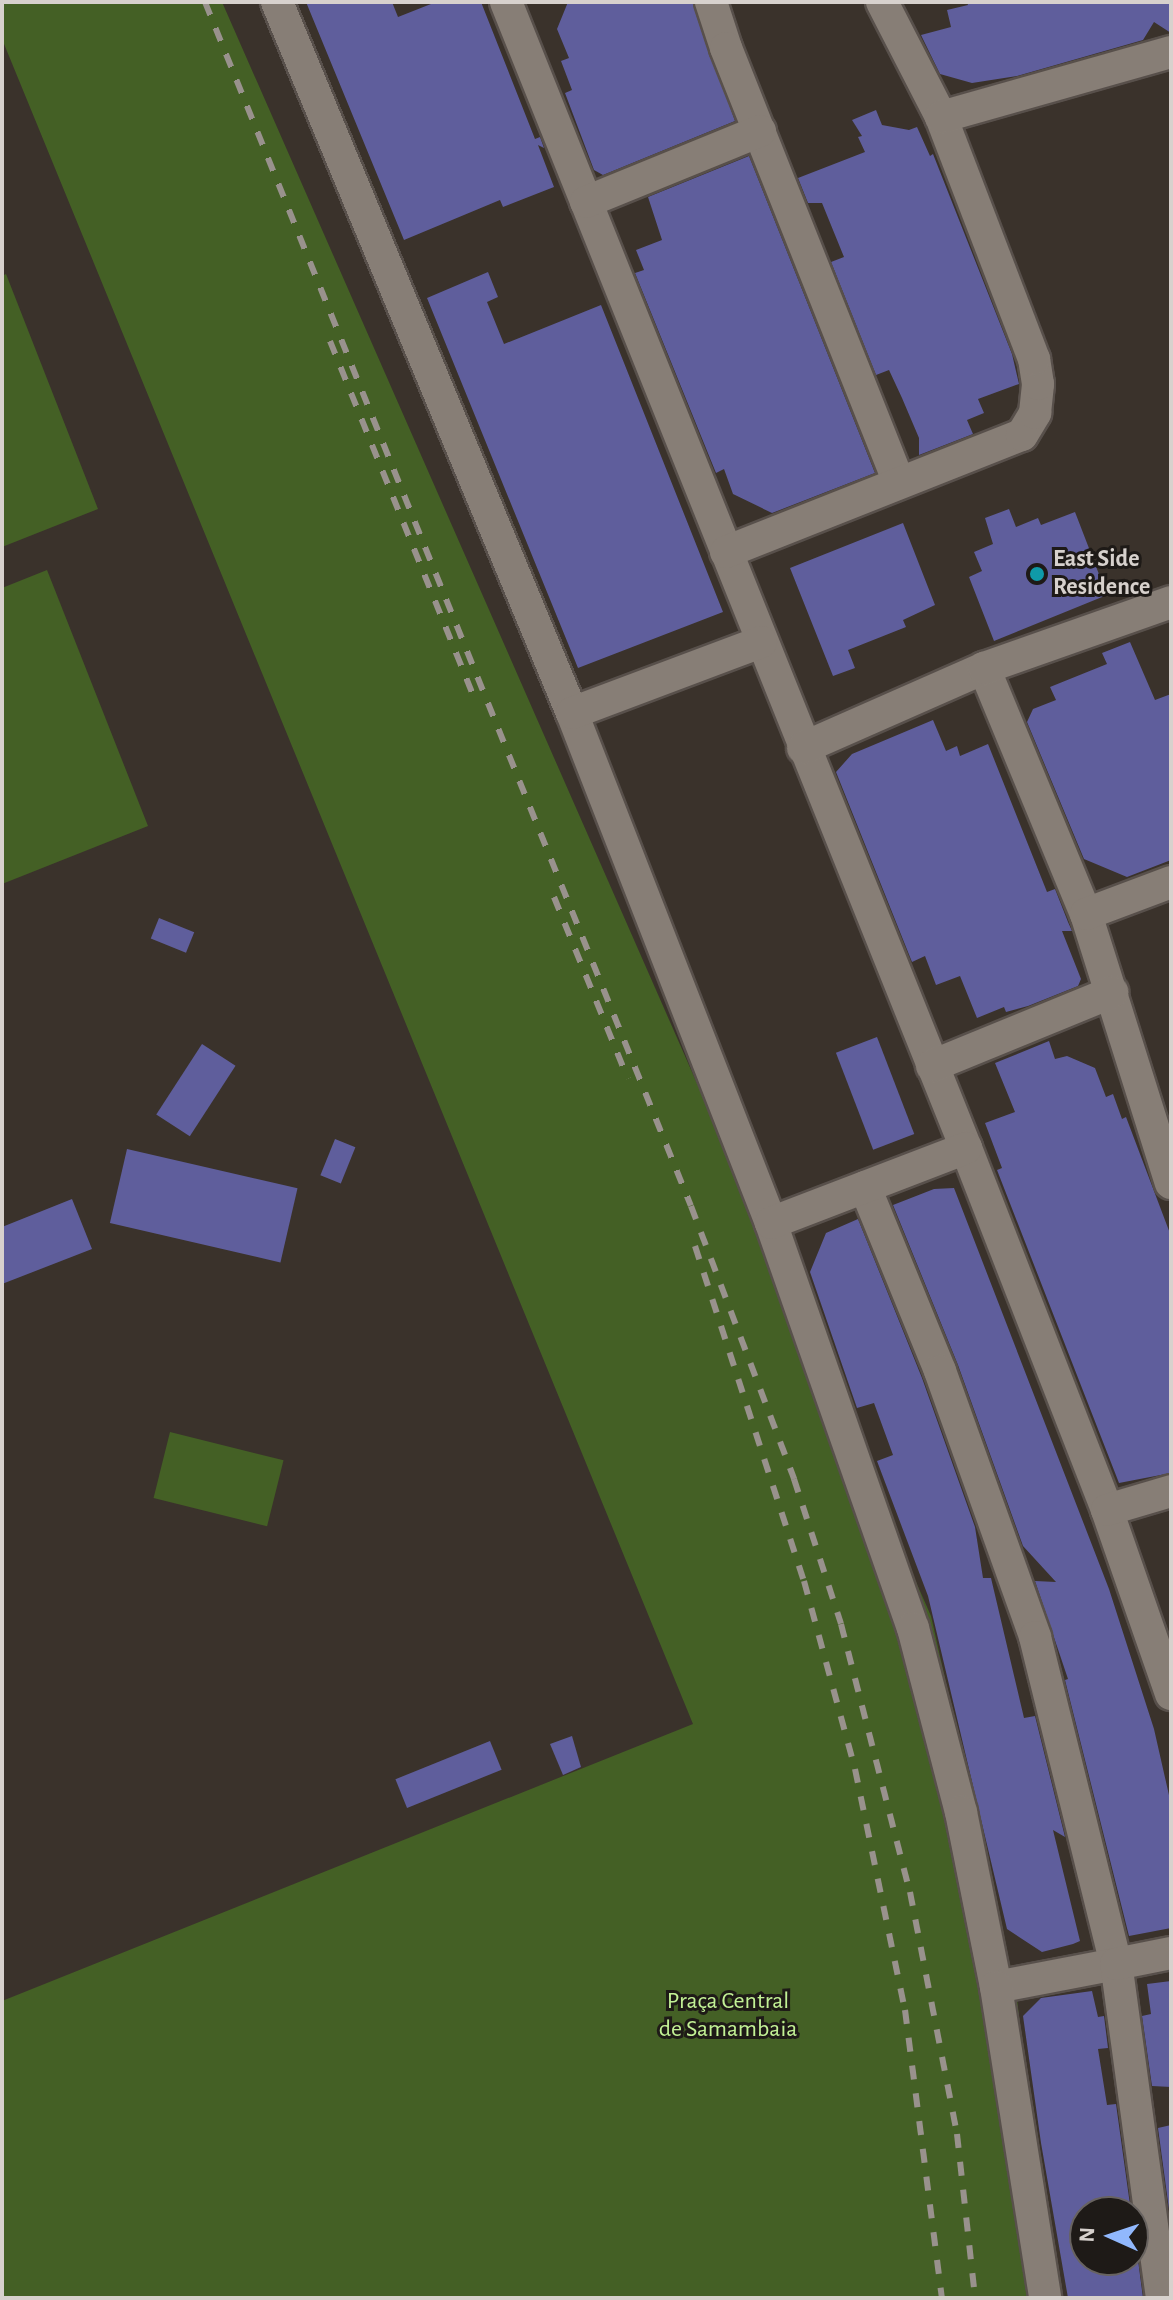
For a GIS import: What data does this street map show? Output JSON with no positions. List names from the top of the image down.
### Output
{
  "parks": ["Praça Central de Samambaia"],
  "places": ["East Side Residence"],
  "north": "left"
}
